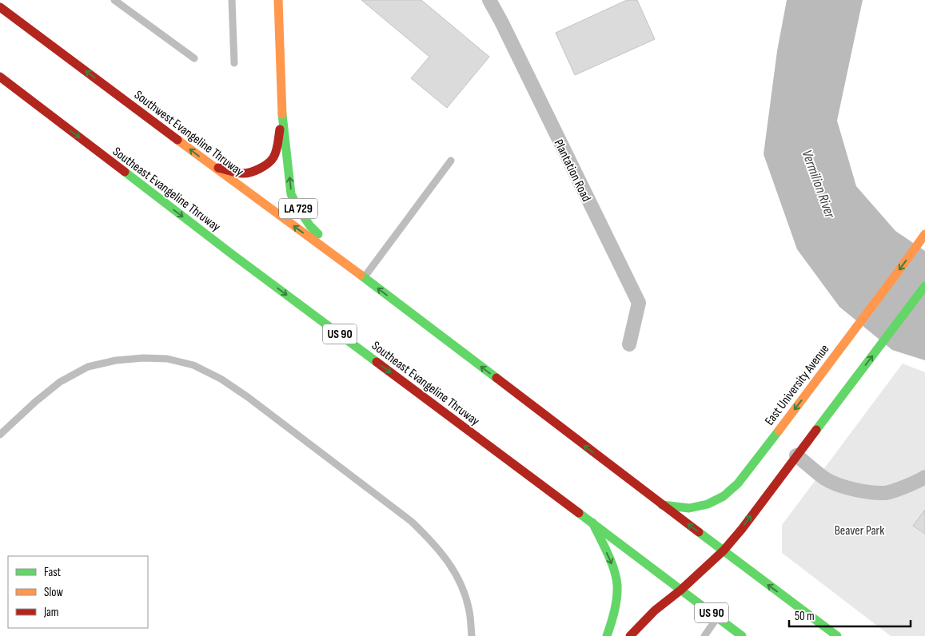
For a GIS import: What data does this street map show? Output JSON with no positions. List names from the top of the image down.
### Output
{
  "streets": {
    "main road": [
      "Southwest Evangeline Thruway",
      "Southeast Evangeline Thruway",
      "LA 729",
      "US 90",
      "East University Avenue"
    ],
    "street": ["Plantation Road"]
  },
  "crossings": [
    ["Southwest Evangeline Thruway", "LA 729"]
  ],
  "one_way": ["Southwest Evangeline Thruway"],
  "water": ["Vermilion River"],
  "parks": ["Beaver Park"],
  "legend": ["Fast", "Slow", "Jam"],
  "scale_bar": "50 m"
}
